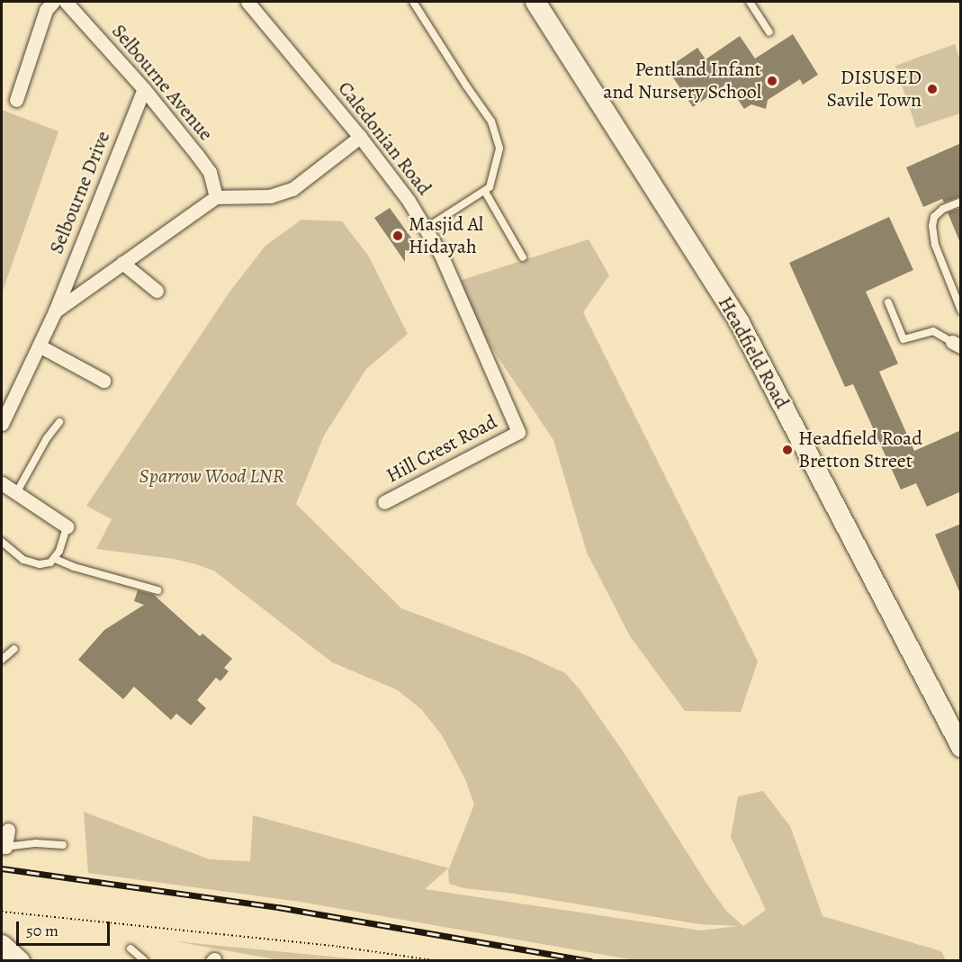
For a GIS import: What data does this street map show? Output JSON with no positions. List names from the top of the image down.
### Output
{
  "streets": {
    "street": [
      "Selbourne Avenue",
      "Caledonian Road",
      "Selbourne Drive",
      "Headfield Road",
      "Hill Crest Road"
    ]
  },
  "crossings": [
    ["Selbourne Avenue", "Selbourne Drive"],
    ["Caledonian Road", "Hill Crest Road"]
  ],
  "parks": ["Sparrow Wood LNR"],
  "places": [
    "Pentland Infant and Nursery School",
    "DISUSED Savile Town",
    "Masjid Al Hidayah",
    "Headfield Road Bretton Street"
  ],
  "scale_bar": "50 m"
}
